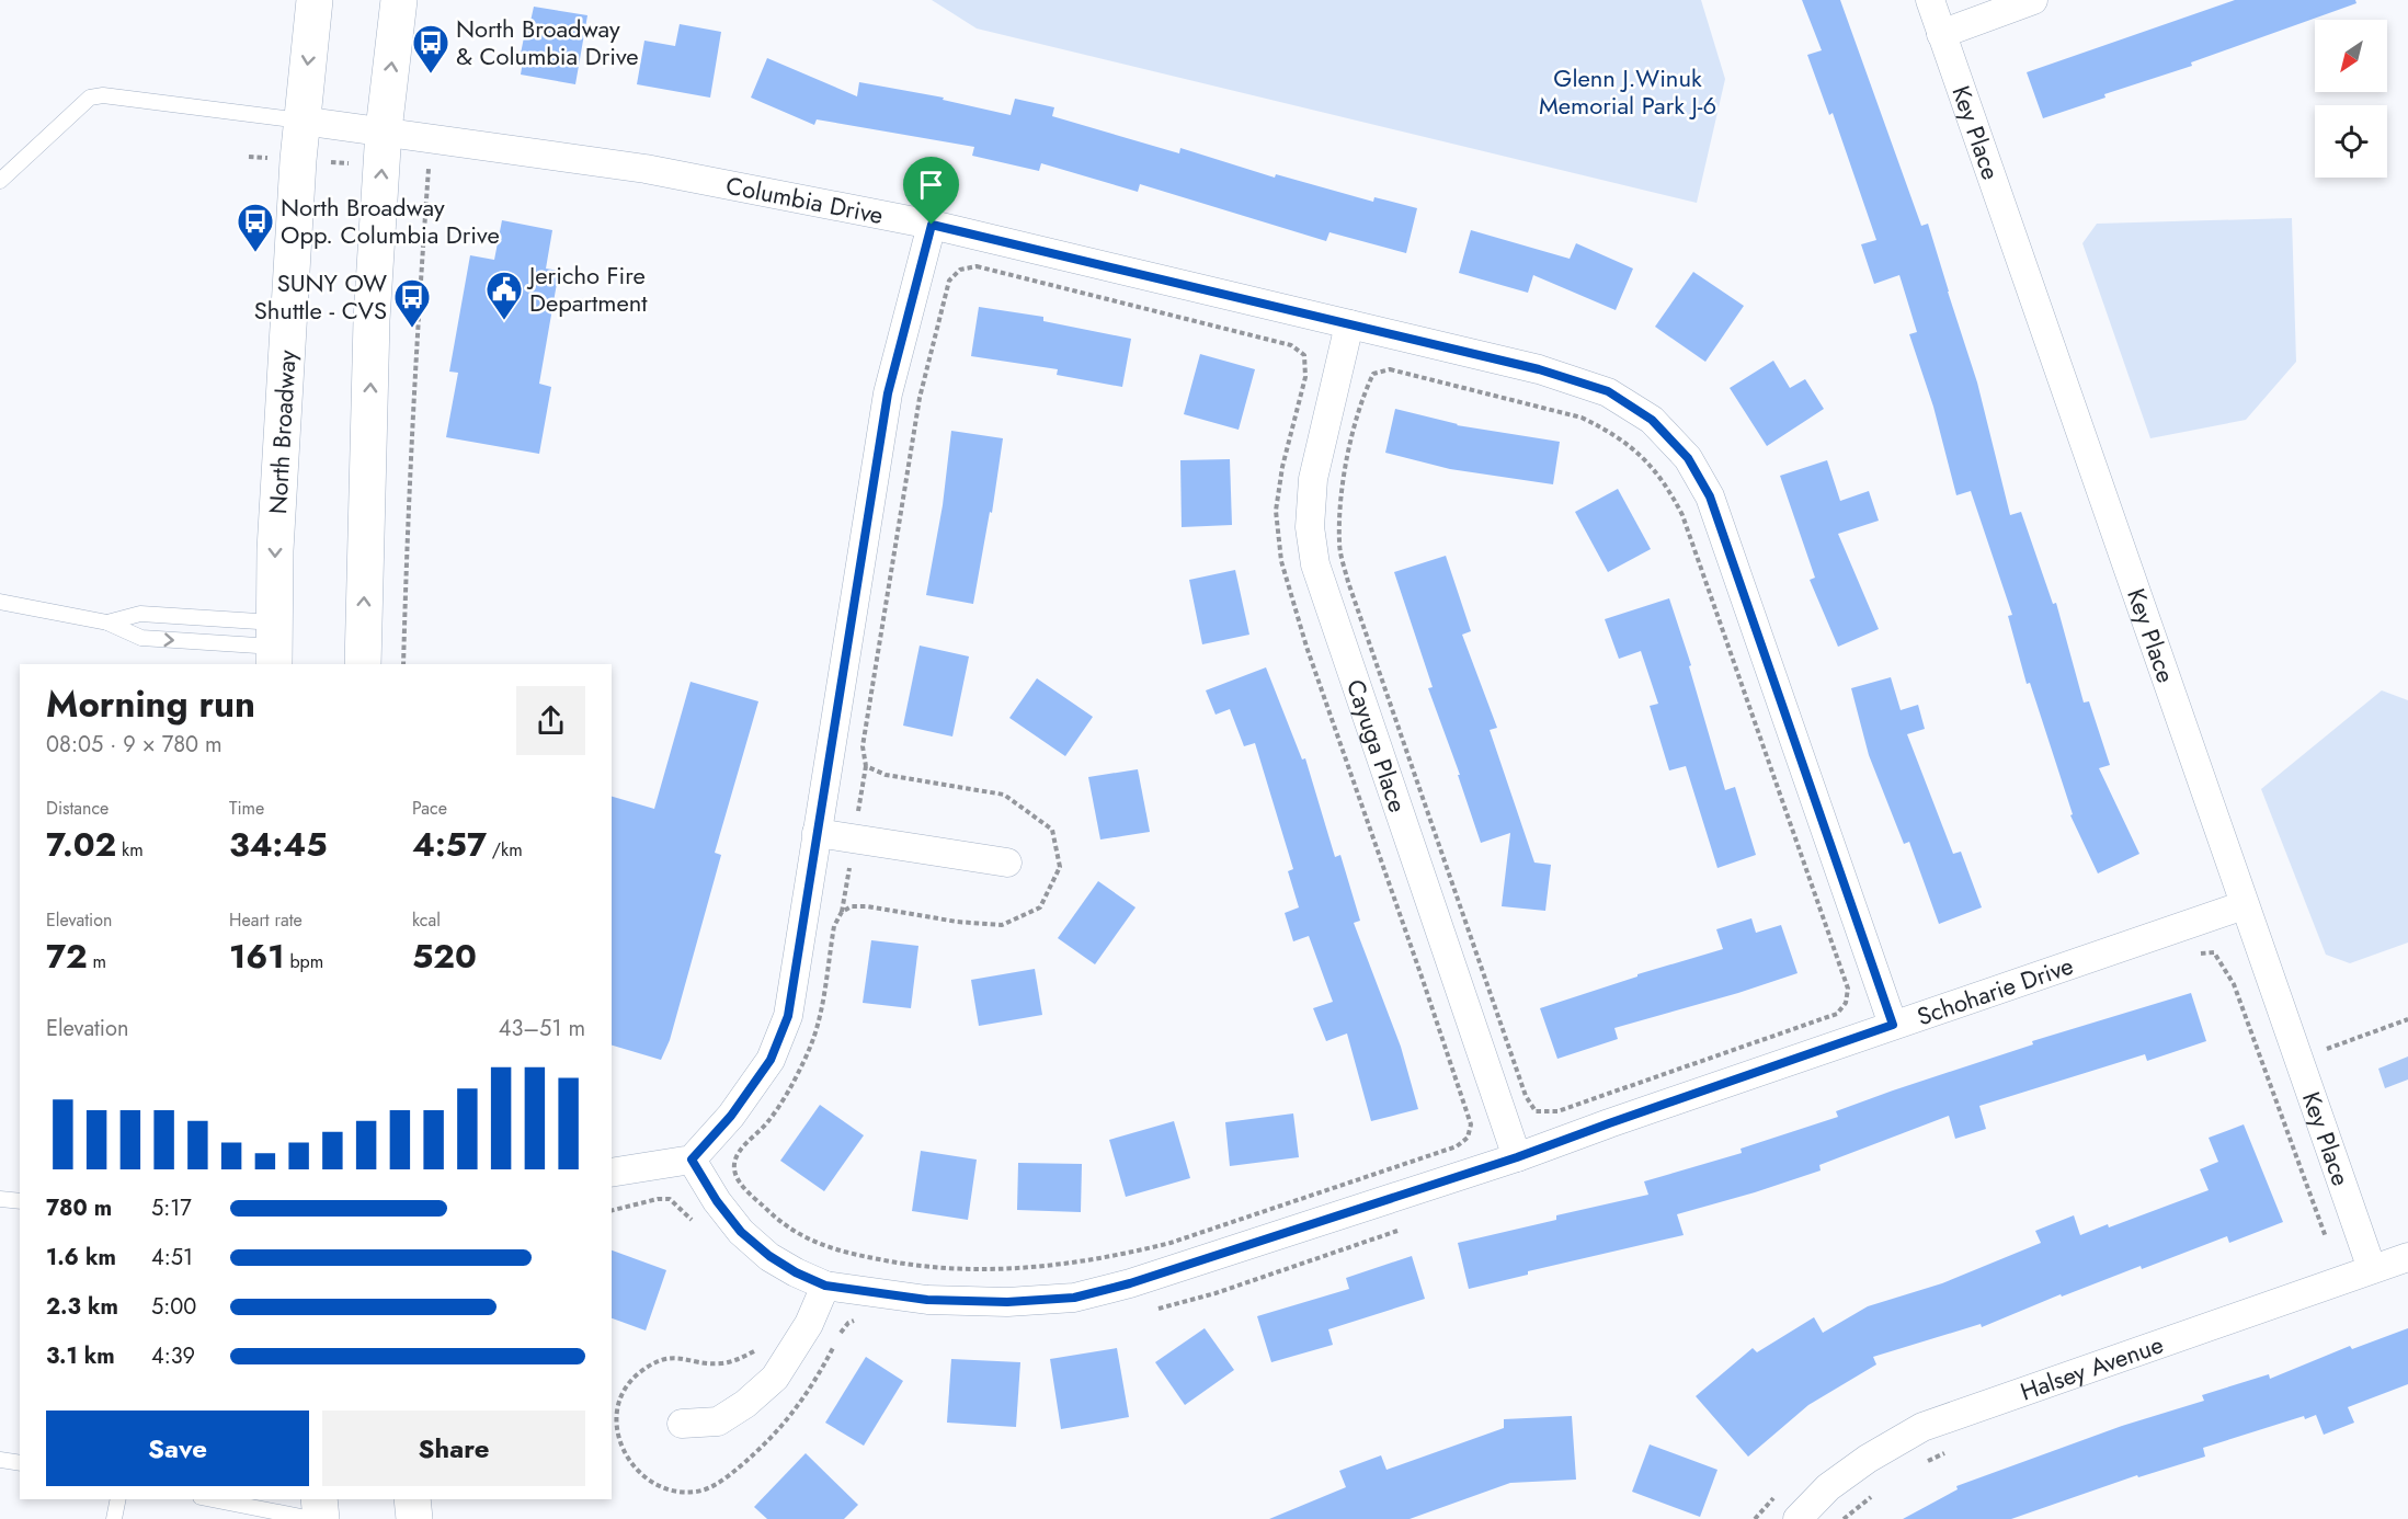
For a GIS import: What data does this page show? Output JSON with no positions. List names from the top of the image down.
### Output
{
  "streets": {
    "main road": ["North Broadway"],
    "street": [
      "Key Place",
      "Columbia Drive",
      "Cayuga Place",
      "Schoharie Drive",
      "Halsey Avenue"
    ]
  },
  "crossings": [
    ["Key Place", "Schoharie Drive"],
    ["Key Place", "Halsey Avenue"],
    ["Columbia Drive", "North Broadway"],
    ["Columbia Drive", "Cayuga Place"],
    ["Columbia Drive", "Schoharie Drive"],
    ["Cayuga Place", "Schoharie Drive"]
  ],
  "parks": ["Glenn J.Winuk Memorial Park J-6"],
  "places": {
    "bus stop": ["North Broadway & Columbia Drive", "North Broadway Opp. Columbia Drive", "SUNY OW Shuttle - CVS"],
    "public building": ["Jericho Fire Department"]
  },
  "north": "bottom left",
  "page": {
    "heading": ["Morning run", "08:05 · 9 × 780 m"],
    "stats": [
      ["Distance", "7.02 km"],
      ["Time", "34:45"],
      ["Pace", "4:57 /km"],
      ["Elevation", "72 m"],
      ["Heart rate", "161 bpm"],
      ["kcal", "520"]
    ],
    "chart": ["Elevation", "43–51 m"],
    "list": [
      {
        "name": "780 m",
        "note": "5:17"
      },
      {
        "name": "1.6 km",
        "note": "4:51"
      },
      {
        "name": "2.3 km",
        "note": "5:00"
      },
      {
        "name": "3.1 km",
        "note": "4:39"
      }
    ],
    "buttons": ["Save", "Share"]
  }
}
